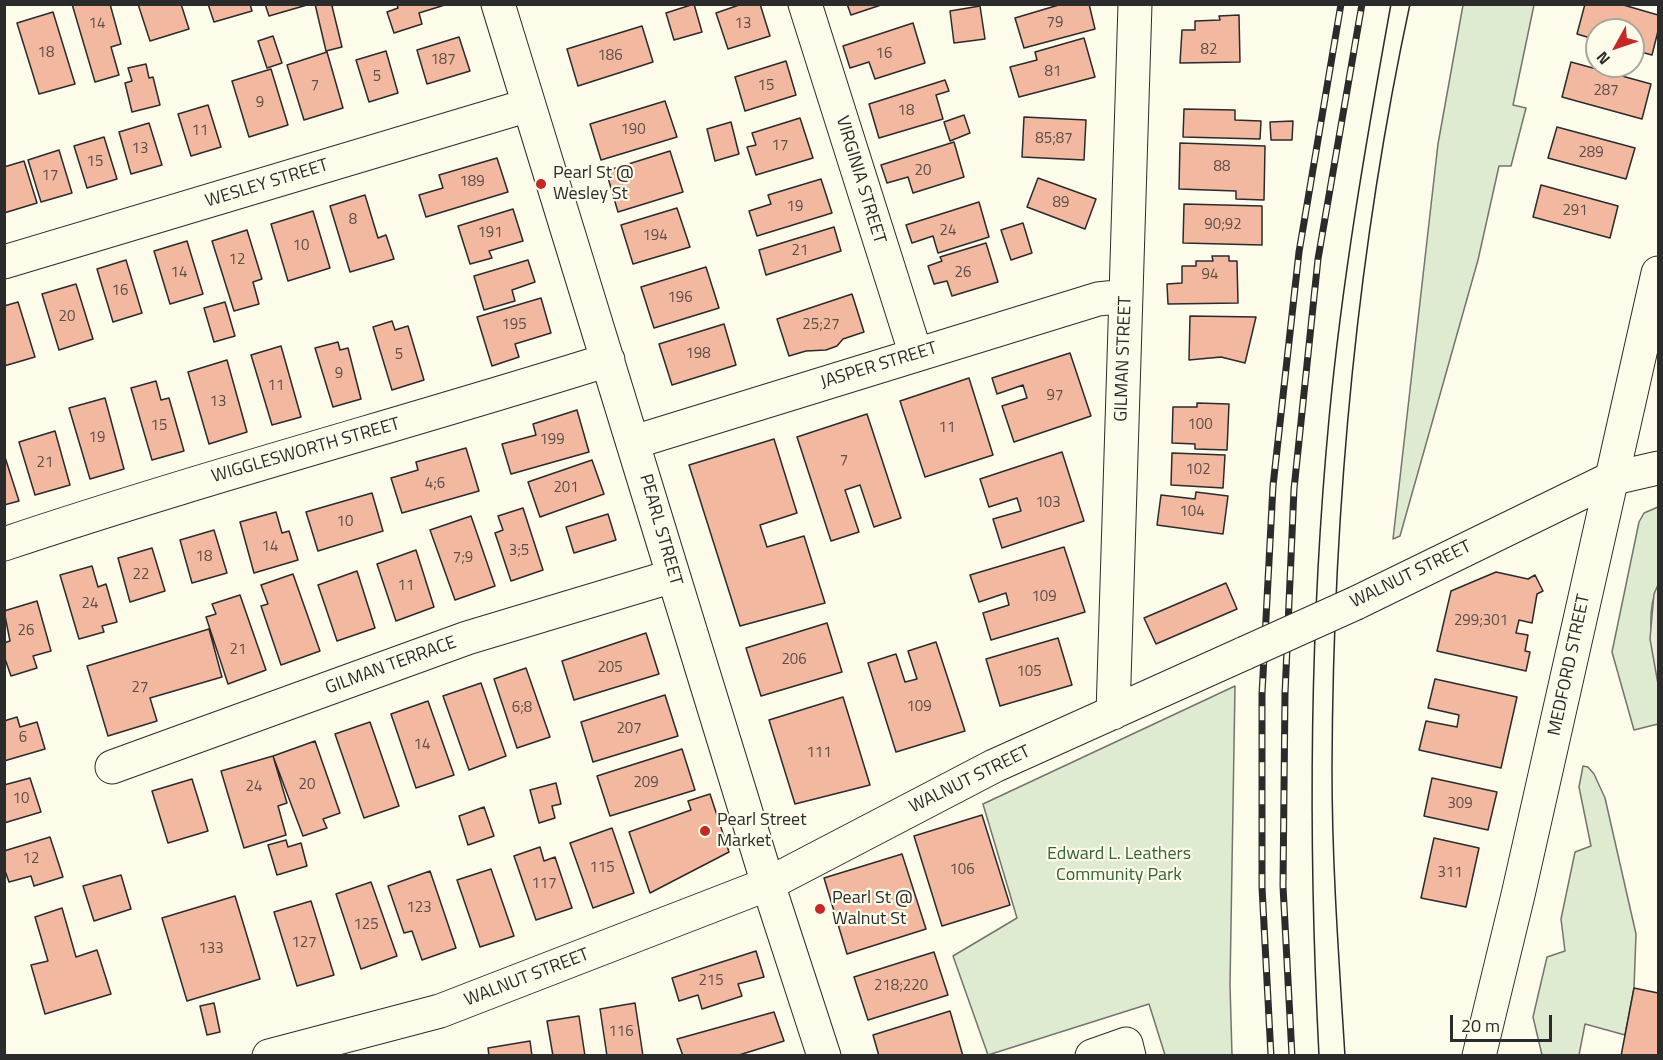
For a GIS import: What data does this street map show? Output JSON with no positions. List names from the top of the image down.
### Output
{
  "streets": {
    "street": [
      "VIRGINIA STREET",
      "WESLEY STREET",
      "GILMAN STREET",
      "JASPER STREET",
      "WIGGLESWORTH STREET",
      "PEARL STREET",
      "WALNUT STREET",
      "MEDFORD STREET",
      "GILMAN TERRACE"
    ]
  },
  "crossings": [
    ["VIRGINIA STREET", "JASPER STREET"],
    ["WESLEY STREET", "PEARL STREET"],
    ["GILMAN STREET", "JASPER STREET"],
    ["GILMAN STREET", "WALNUT STREET"],
    ["JASPER STREET", "PEARL STREET"],
    ["WIGGLESWORTH STREET", "PEARL STREET"],
    ["PEARL STREET", "WALNUT STREET"],
    ["PEARL STREET", "GILMAN TERRACE"],
    ["WALNUT STREET", "MEDFORD STREET"]
  ],
  "parks": ["Edward L. Leathers Community Park"],
  "places": ["Pearl St @ Wesley St", "Pearl Street Market", "Pearl St @ Walnut St"],
  "house_numbers": [
    "79",
    "14",
    "13",
    "82",
    "18",
    "16",
    "186",
    "187",
    "81",
    "5",
    "7",
    "15",
    "287",
    "9",
    "18",
    "190",
    "11",
    "85;87",
    "17",
    "13",
    "289",
    "15",
    "88",
    "20",
    "17",
    "189",
    "89",
    "19",
    "291",
    "8",
    "90;92",
    "24",
    "191",
    "194",
    "10",
    "21",
    "12",
    "14",
    "26",
    "94",
    "16",
    "196",
    "20",
    "195",
    "25;27",
    "198",
    "5",
    "9",
    "11",
    "97",
    "13",
    "100",
    "15",
    "11",
    "19",
    "199",
    "7",
    "21",
    "102",
    "4;6",
    "201",
    "103",
    "104",
    "10",
    "14",
    "3;5",
    "18",
    "7;9",
    "22",
    "11",
    "109",
    "24",
    "299;301",
    "26",
    "21",
    "206",
    "205",
    "105",
    "27",
    "109",
    "6;8",
    "207",
    "6",
    "14",
    "111",
    "209",
    "20",
    "24",
    "10",
    "309",
    "12",
    "115",
    "106",
    "311",
    "117",
    "123",
    "125",
    "127",
    "133",
    "215",
    "218;220",
    "116"
  ],
  "scale_bar": "20 m",
  "north": "bottom left"
}
